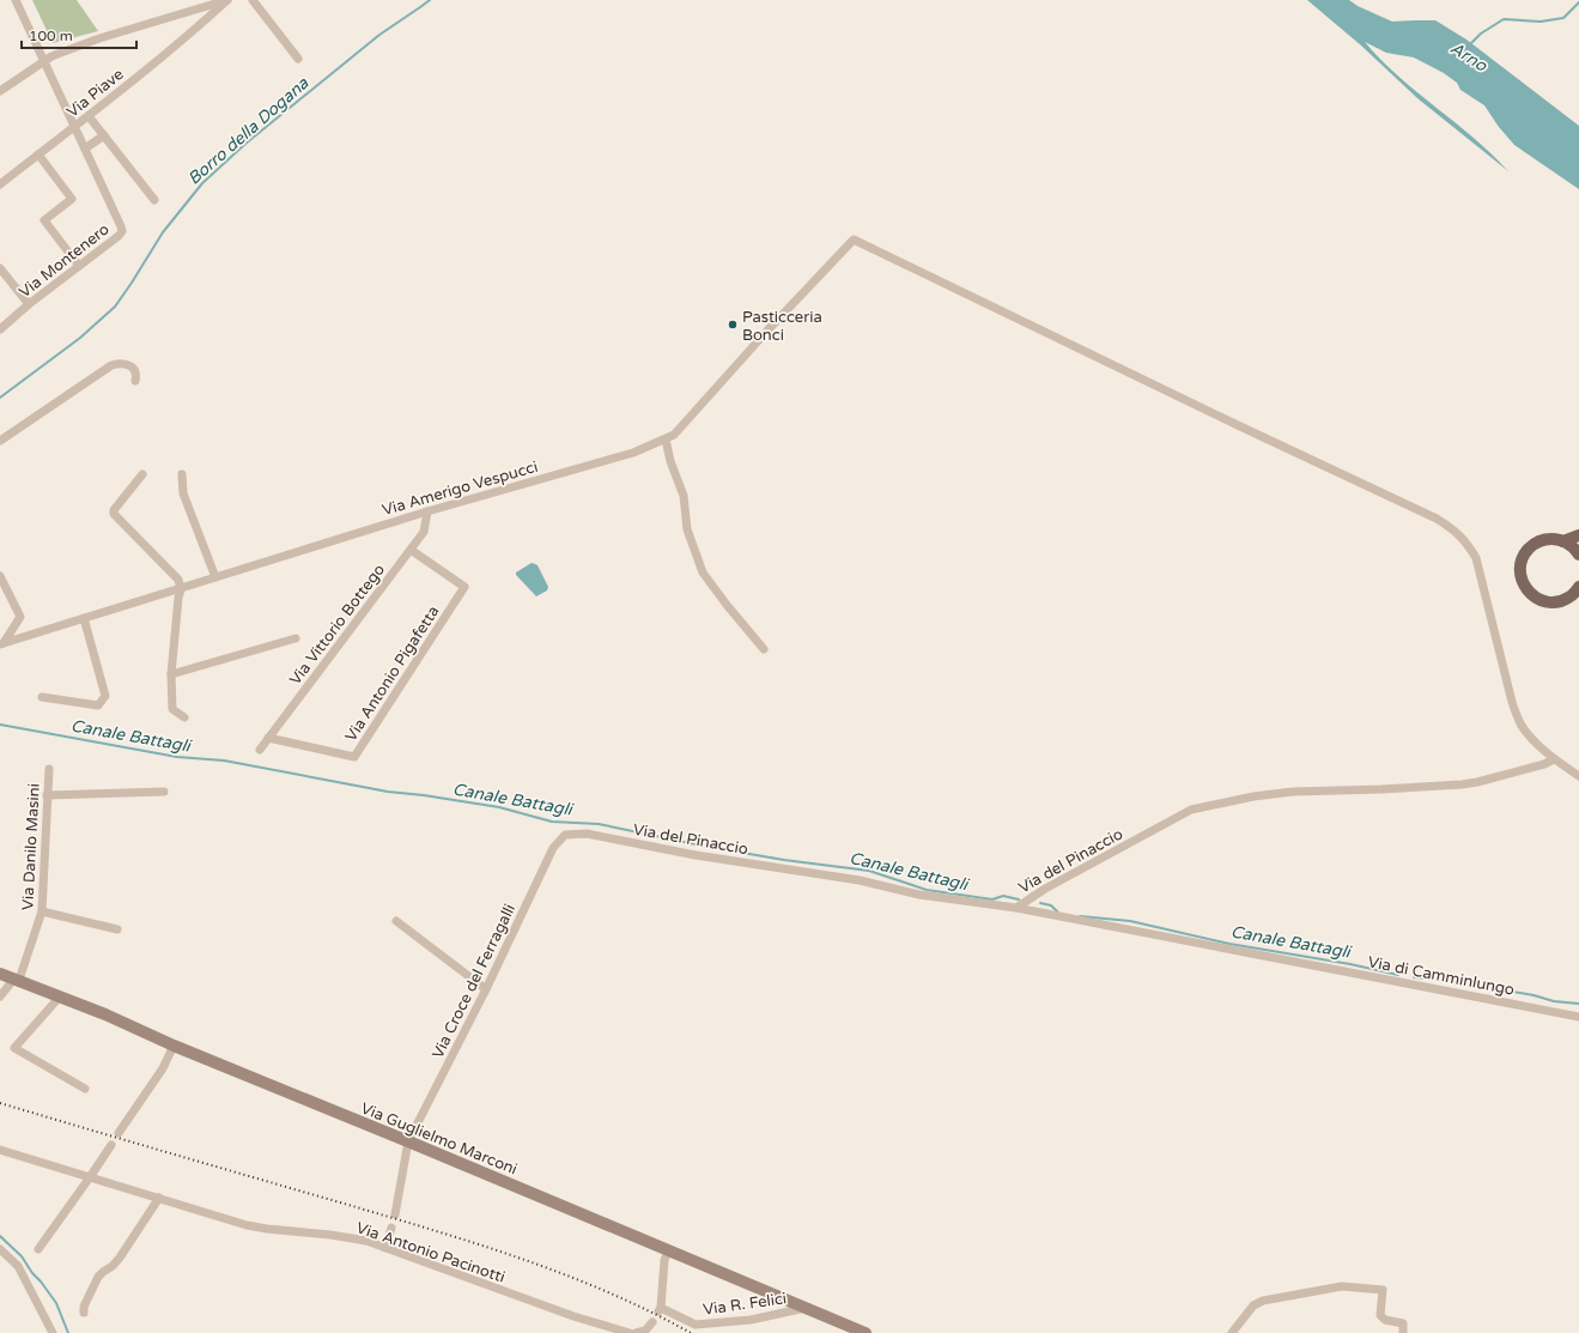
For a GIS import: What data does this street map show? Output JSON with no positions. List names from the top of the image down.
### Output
{
  "streets": {
    "street": [
      "Via Piave",
      "Via Montenero",
      "Via Amerigo Vespucci",
      "Via Vittorio Bottego",
      "Via Antonio Pigafetta",
      "Via del Pinaccio",
      "Via Danilo Masini",
      "Via di Camminlungo",
      "Via Croce del Ferragalli",
      "Via Guglielmo Marconi",
      "Via Antonio Pacinotti",
      "Via R. Felici"
    ]
  },
  "crossings": [
    ["Via Piave", "Via Montenero"],
    ["Via Amerigo Vespucci", "Via Vittorio Bottego"],
    ["Via Amerigo Vespucci", "Via del Pinaccio"],
    ["Via Vittorio Bottego", "Via Antonio Pigafetta"],
    ["Via del Pinaccio", "Via di Camminlungo"],
    ["Via del Pinaccio", "Via Croce del Ferragalli"],
    ["Via Danilo Masini", "Via Guglielmo Marconi"],
    ["Via Croce del Ferragalli", "Via Guglielmo Marconi"],
    ["Via Guglielmo Marconi", "Via R. Felici"]
  ],
  "water": ["Arno", "Borro della Dogana", "Canale Battagli"],
  "places": ["Pasticceria Bonci"],
  "scale_bar": "100 m"
}
